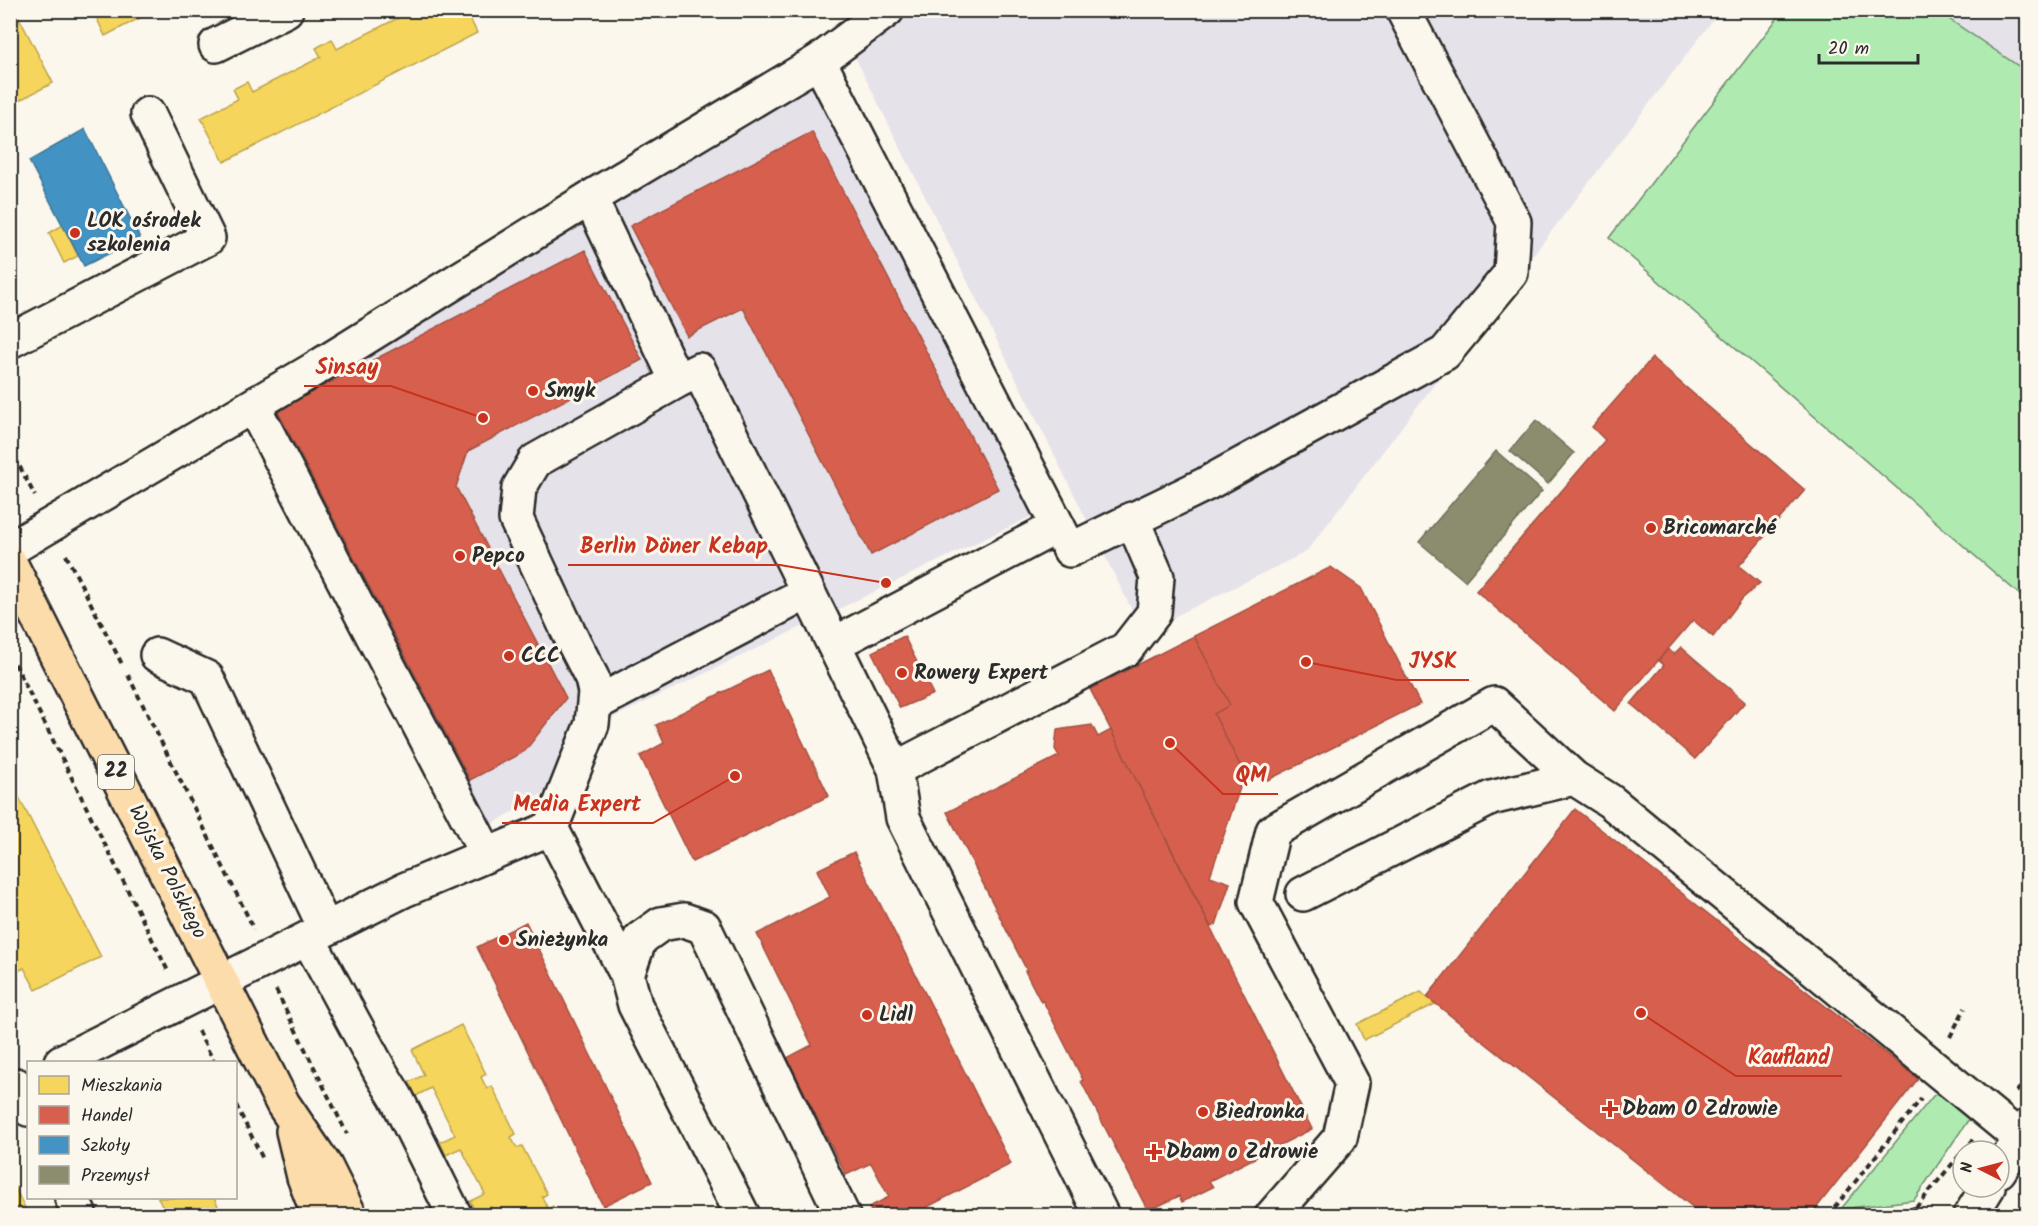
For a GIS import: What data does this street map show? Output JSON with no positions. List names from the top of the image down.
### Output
{
  "streets": {
    "main road": ["22", "Wojska Polskiego"]
  },
  "places": {
    "other": [
      "LOK ośrodek szkolenia",
      "Smyk",
      "Sinsay",
      "Bricomarché",
      "Pepco",
      "Berlin Döner Kebap",
      "CCC",
      "JYSK",
      "Rowery Expert",
      "QM",
      "Media Expert",
      "Snieżynka",
      "Kaufland",
      "Lidl",
      "Biedronka"
    ],
    "health": ["Dbam O Zdrowie", "Dbam o Zdrowie"]
  },
  "legend": [
    "Mieszkania",
    "Handel",
    "Szkoły",
    "Przemysł"
  ],
  "scale_bar": "20 m",
  "north": "left"
}
